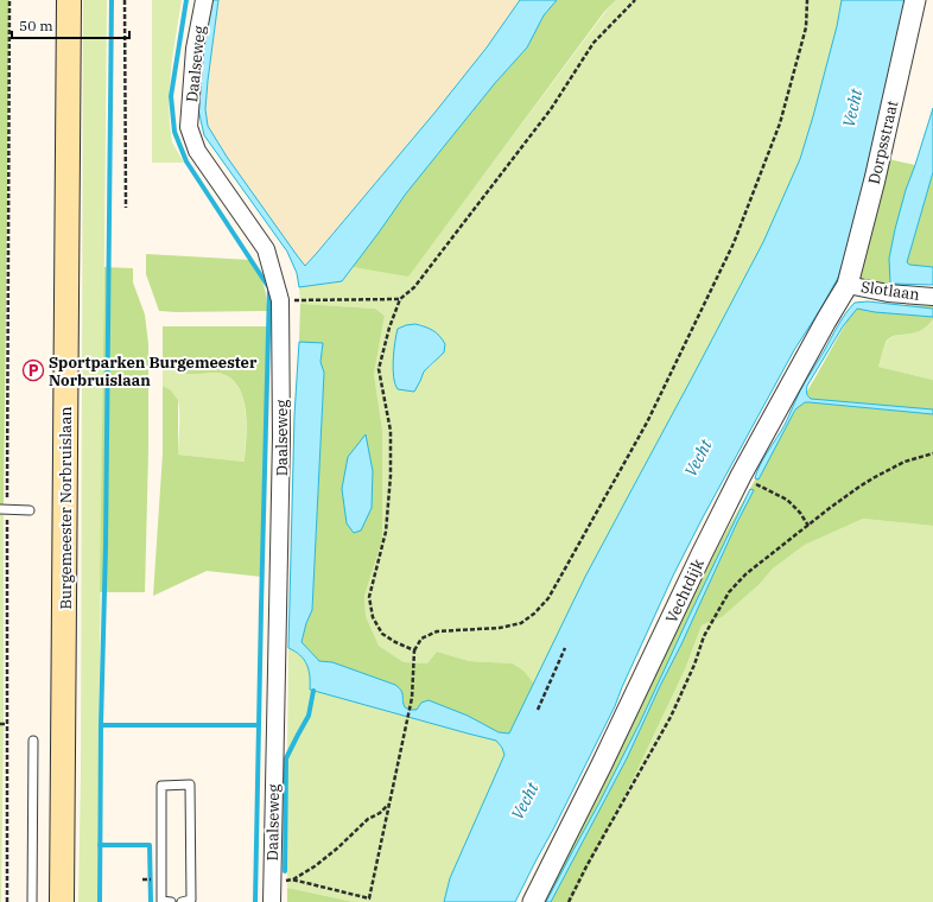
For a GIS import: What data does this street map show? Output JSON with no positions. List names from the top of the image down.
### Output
{
  "streets": {
    "main road": ["Burgemeester Norbruislaan"],
    "street": [
      "Daalseweg",
      "Dorpsstraat",
      "Slotlaan",
      "Vechtdijk"
    ]
  },
  "crossings": [
    ["Dorpsstraat", "Slotlaan"],
    ["Dorpsstraat", "Vechtdijk"],
    ["Slotlaan", "Vechtdijk"]
  ],
  "water": ["Vecht"],
  "places": {
    "parking": ["Sportparken Burgemeester Norbruislaan"]
  },
  "scale_bar": "50 m"
}
